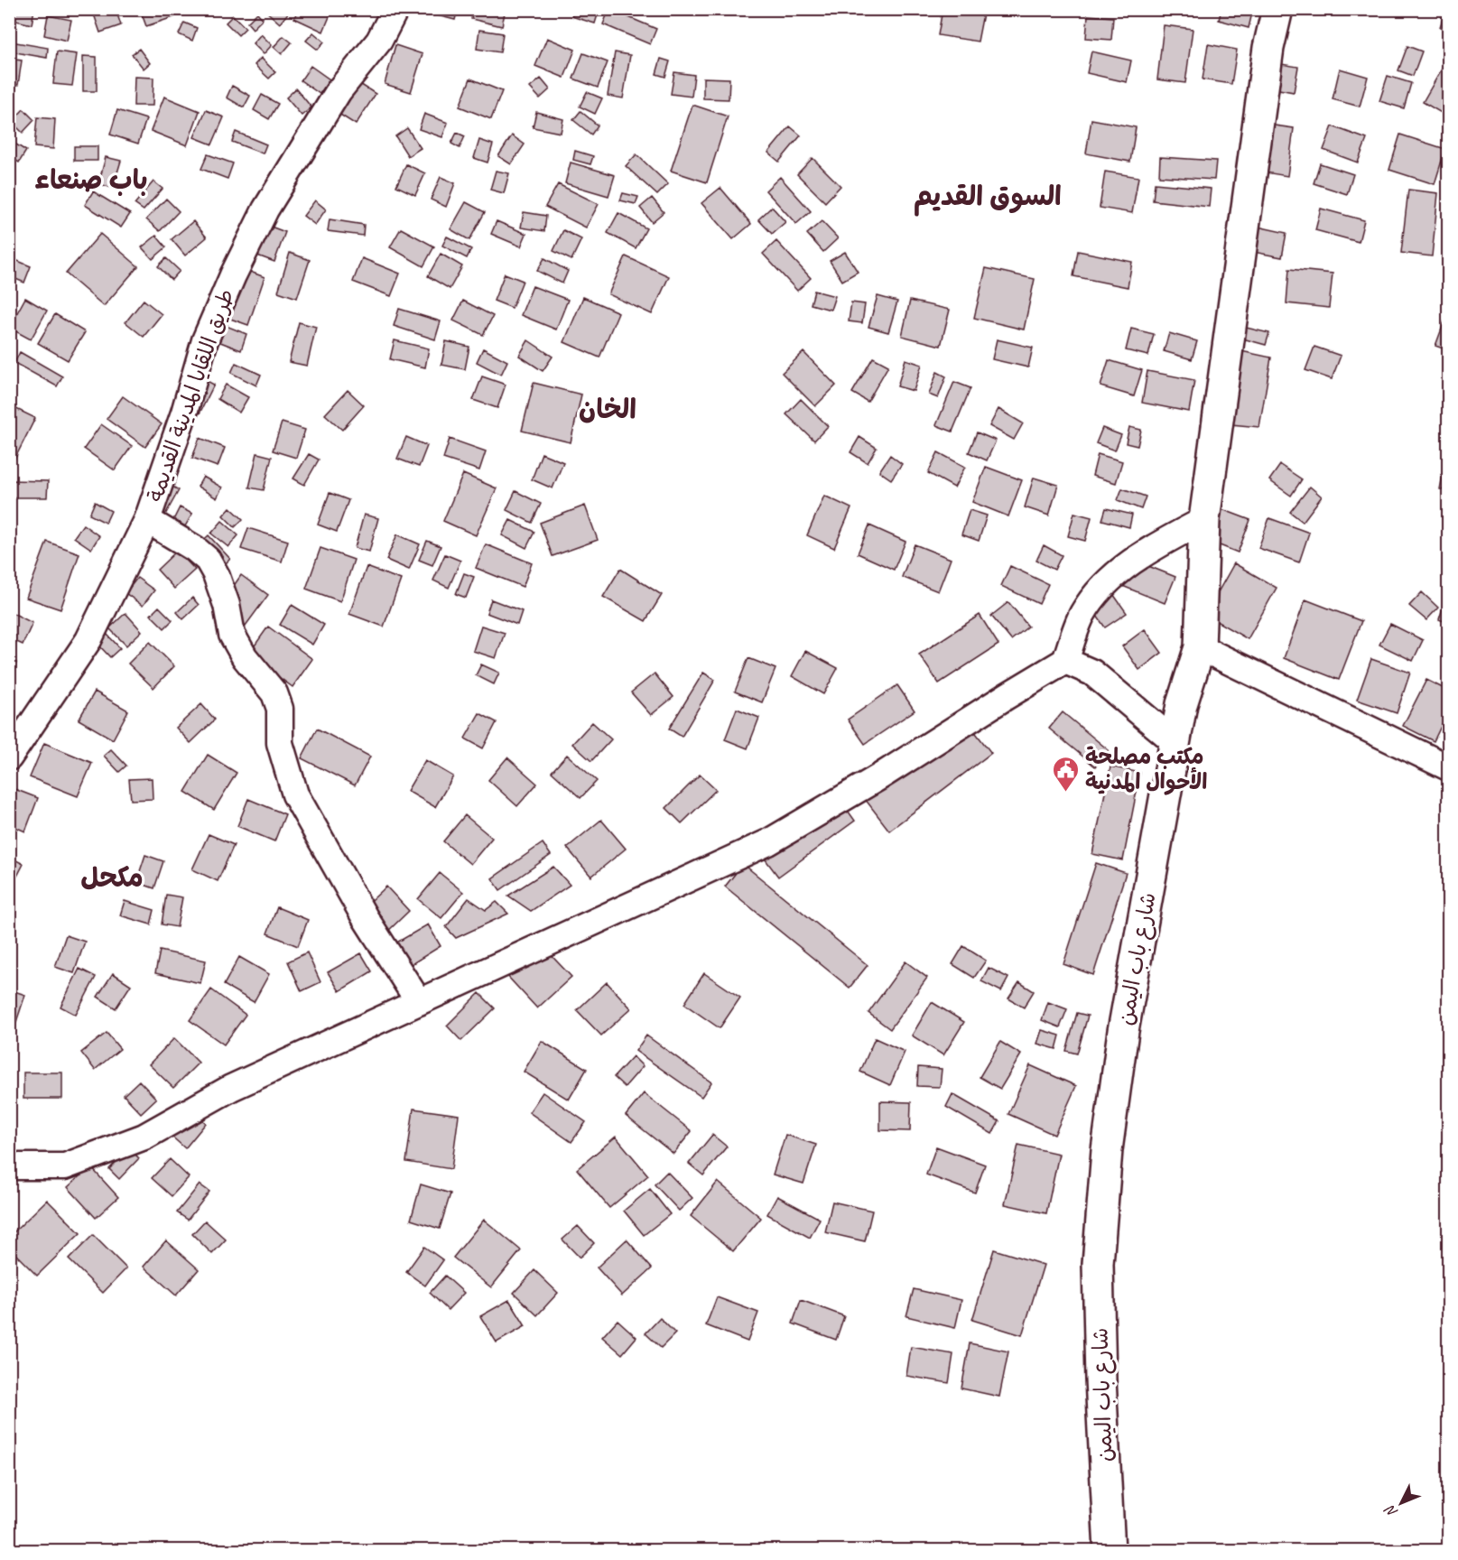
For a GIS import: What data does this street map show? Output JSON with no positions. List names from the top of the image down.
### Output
{
  "streets": {
    "street": ["طريق اللقايا المدينة القديمة", "شارع باب اليمن"]
  },
  "districts": [
    "باب صنعاء",
    "السوق القديم",
    "الخان",
    "مكحل"
  ],
  "places": {
    "public building": ["مكتب مصلحة الأحوال المدنية"]
  },
  "north": "bottom left"
}
